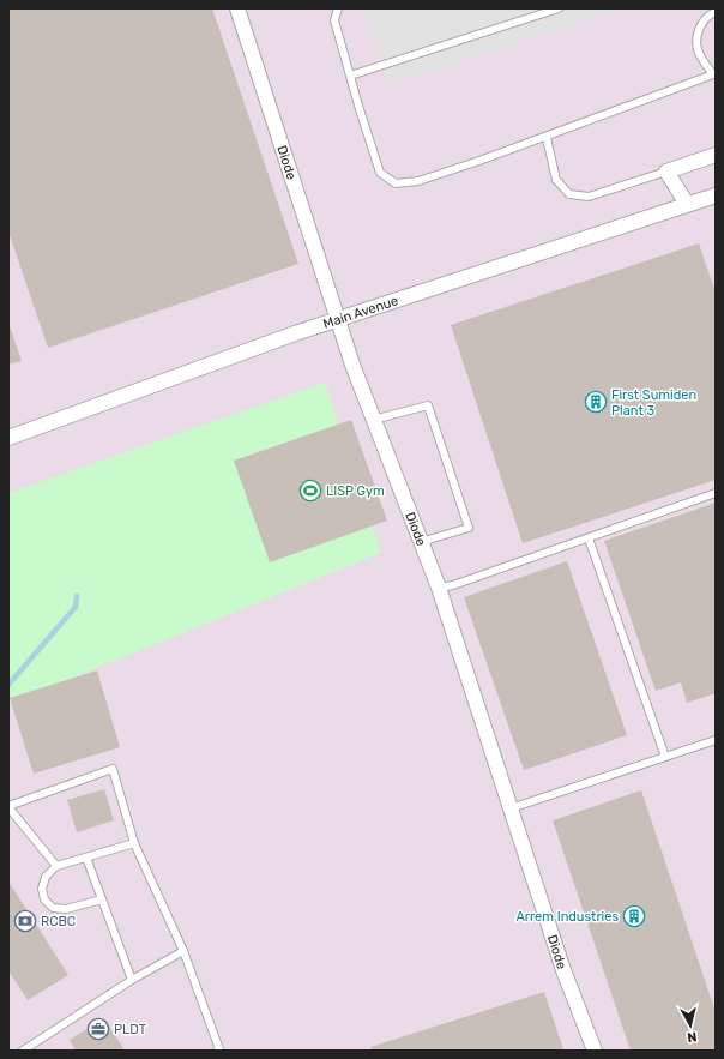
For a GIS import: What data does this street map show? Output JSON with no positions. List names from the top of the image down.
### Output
{
  "streets": {
    "street": ["Diode", "Main Avenue"]
  },
  "crossings": [
    ["Diode", "Main Avenue"]
  ],
  "places": {
    "building": ["First Sumiden Plant 3", "Arrem Industries"],
    "sports": ["LISP Gym"],
    "bank": ["RCBC"],
    "office": ["PLDT"]
  },
  "north": "bottom"
}
